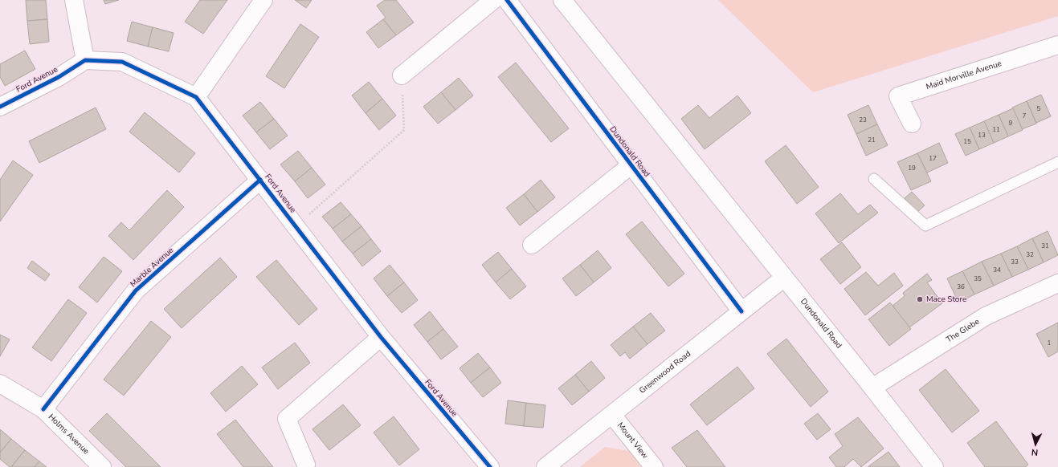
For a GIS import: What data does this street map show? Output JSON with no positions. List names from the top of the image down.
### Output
{
  "streets": {
    "street": [
      "Maid Morville Avenue",
      "Ford Avenue",
      "Dundonald Road",
      "Marble Avenue",
      "The Glebe",
      "Greenwood Road",
      "Holms Avenue",
      "Mount View"
    ]
  },
  "crossings": [
    ["Ford Avenue", "Marble Avenue"],
    ["Dundonald Road", "The Glebe"],
    ["Dundonald Road", "Greenwood Road"],
    ["Marble Avenue", "Holms Avenue"],
    ["Greenwood Road", "Mount View"]
  ],
  "places": ["Mace Store"],
  "house_numbers": [
    "5",
    "7",
    "23",
    "9",
    "11",
    "13",
    "21",
    "15",
    "17",
    "19",
    "31",
    "32",
    "33",
    "34",
    "35",
    "36",
    "1"
  ],
  "north": "bottom"
}
